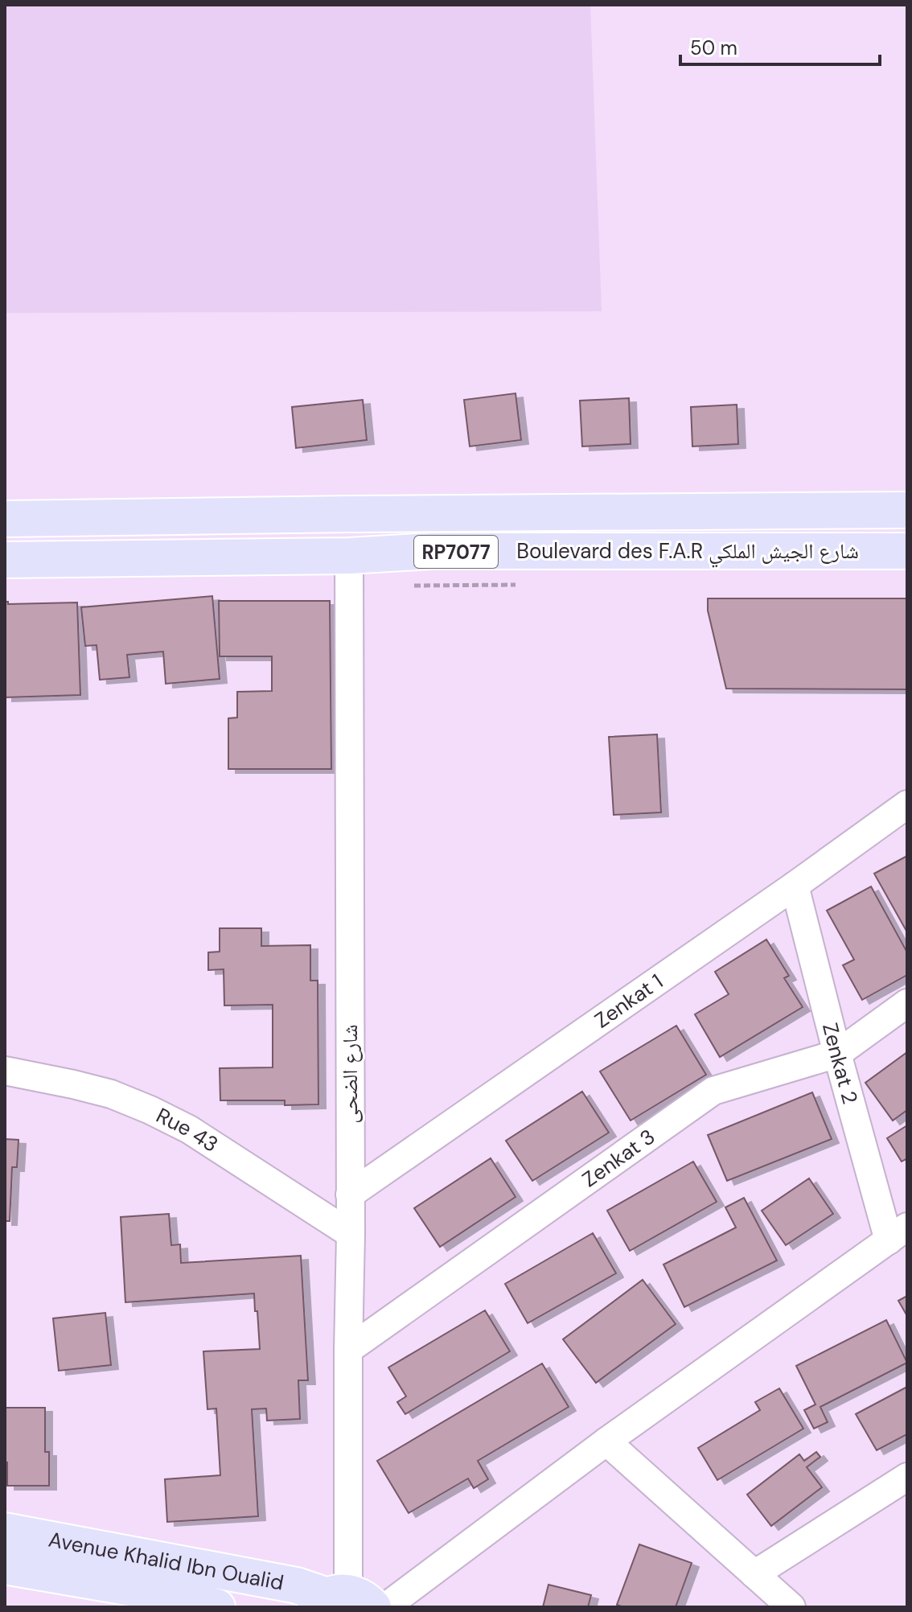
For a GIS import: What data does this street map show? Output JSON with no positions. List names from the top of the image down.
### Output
{
  "streets": {
    "main road": ["Boulevard des F.A.R شارع الجيش الملكي", "RP7077", "Avenue Khalid Ibn Oualid"],
    "street": [
      "Zenkat 1",
      "Zenkat 2",
      "شارع الضحى",
      "Rue 43",
      "Zenkat 3"
    ]
  },
  "crossings": [
    ["Boulevard des F.A.R شارع الجيش الملكي", "شارع الضحى"],
    ["Zenkat 1", "Zenkat 2"],
    ["Zenkat 1", "شارع الضحى"],
    ["Zenkat 2", "Zenkat 3"],
    ["شارع الضحى", "Rue 43"],
    ["شارع الضحى", "Zenkat 3"],
    ["شارع الضحى", "Avenue Khalid Ibn Oualid"]
  ],
  "scale_bar": "50 m"
}
